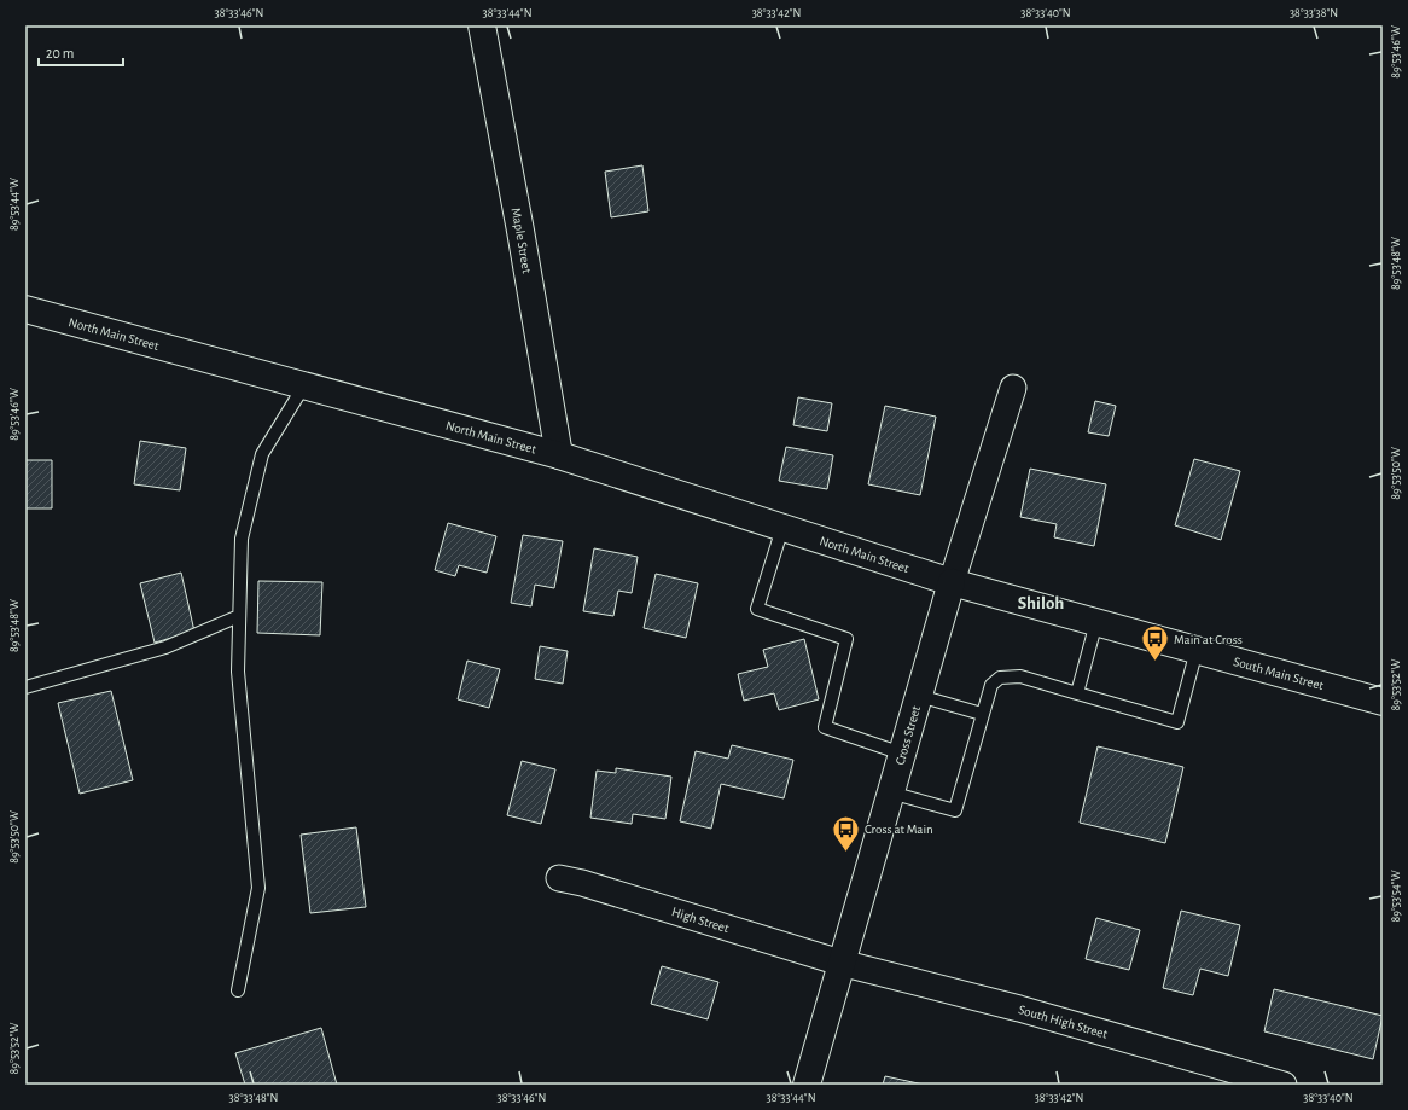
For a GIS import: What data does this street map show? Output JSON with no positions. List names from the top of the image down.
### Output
{
  "streets": {
    "main road": [
      "Maple Street",
      "North Main Street",
      "South Main Street",
      "Cross Street"
    ],
    "street": ["High Street", "South High Street"]
  },
  "crossings": [
    ["Maple Street", "North Main Street"],
    ["North Main Street", "South Main Street"],
    ["North Main Street", "Cross Street"],
    ["South Main Street", "Cross Street"],
    ["Cross Street", "High Street"],
    ["Cross Street", "South High Street"],
    ["High Street", "South High Street"]
  ],
  "districts": ["Shiloh"],
  "places": {
    "bus stop": ["Main at Cross", "Cross at Main"]
  },
  "scale_bar": "20 m",
  "coordinates": [
    "38°33'46\"N",
    "38°33'44\"N",
    "38°33'42\"N",
    "38°33'40\"N",
    "38°33'38\"N",
    "89°53'46\"W",
    "89°53'44\"W",
    "89°53'48\"W",
    "89°53'50\"W",
    "89°53'52\"W",
    "89°53'54\"W",
    "38°33'48\"N"
  ]
}
